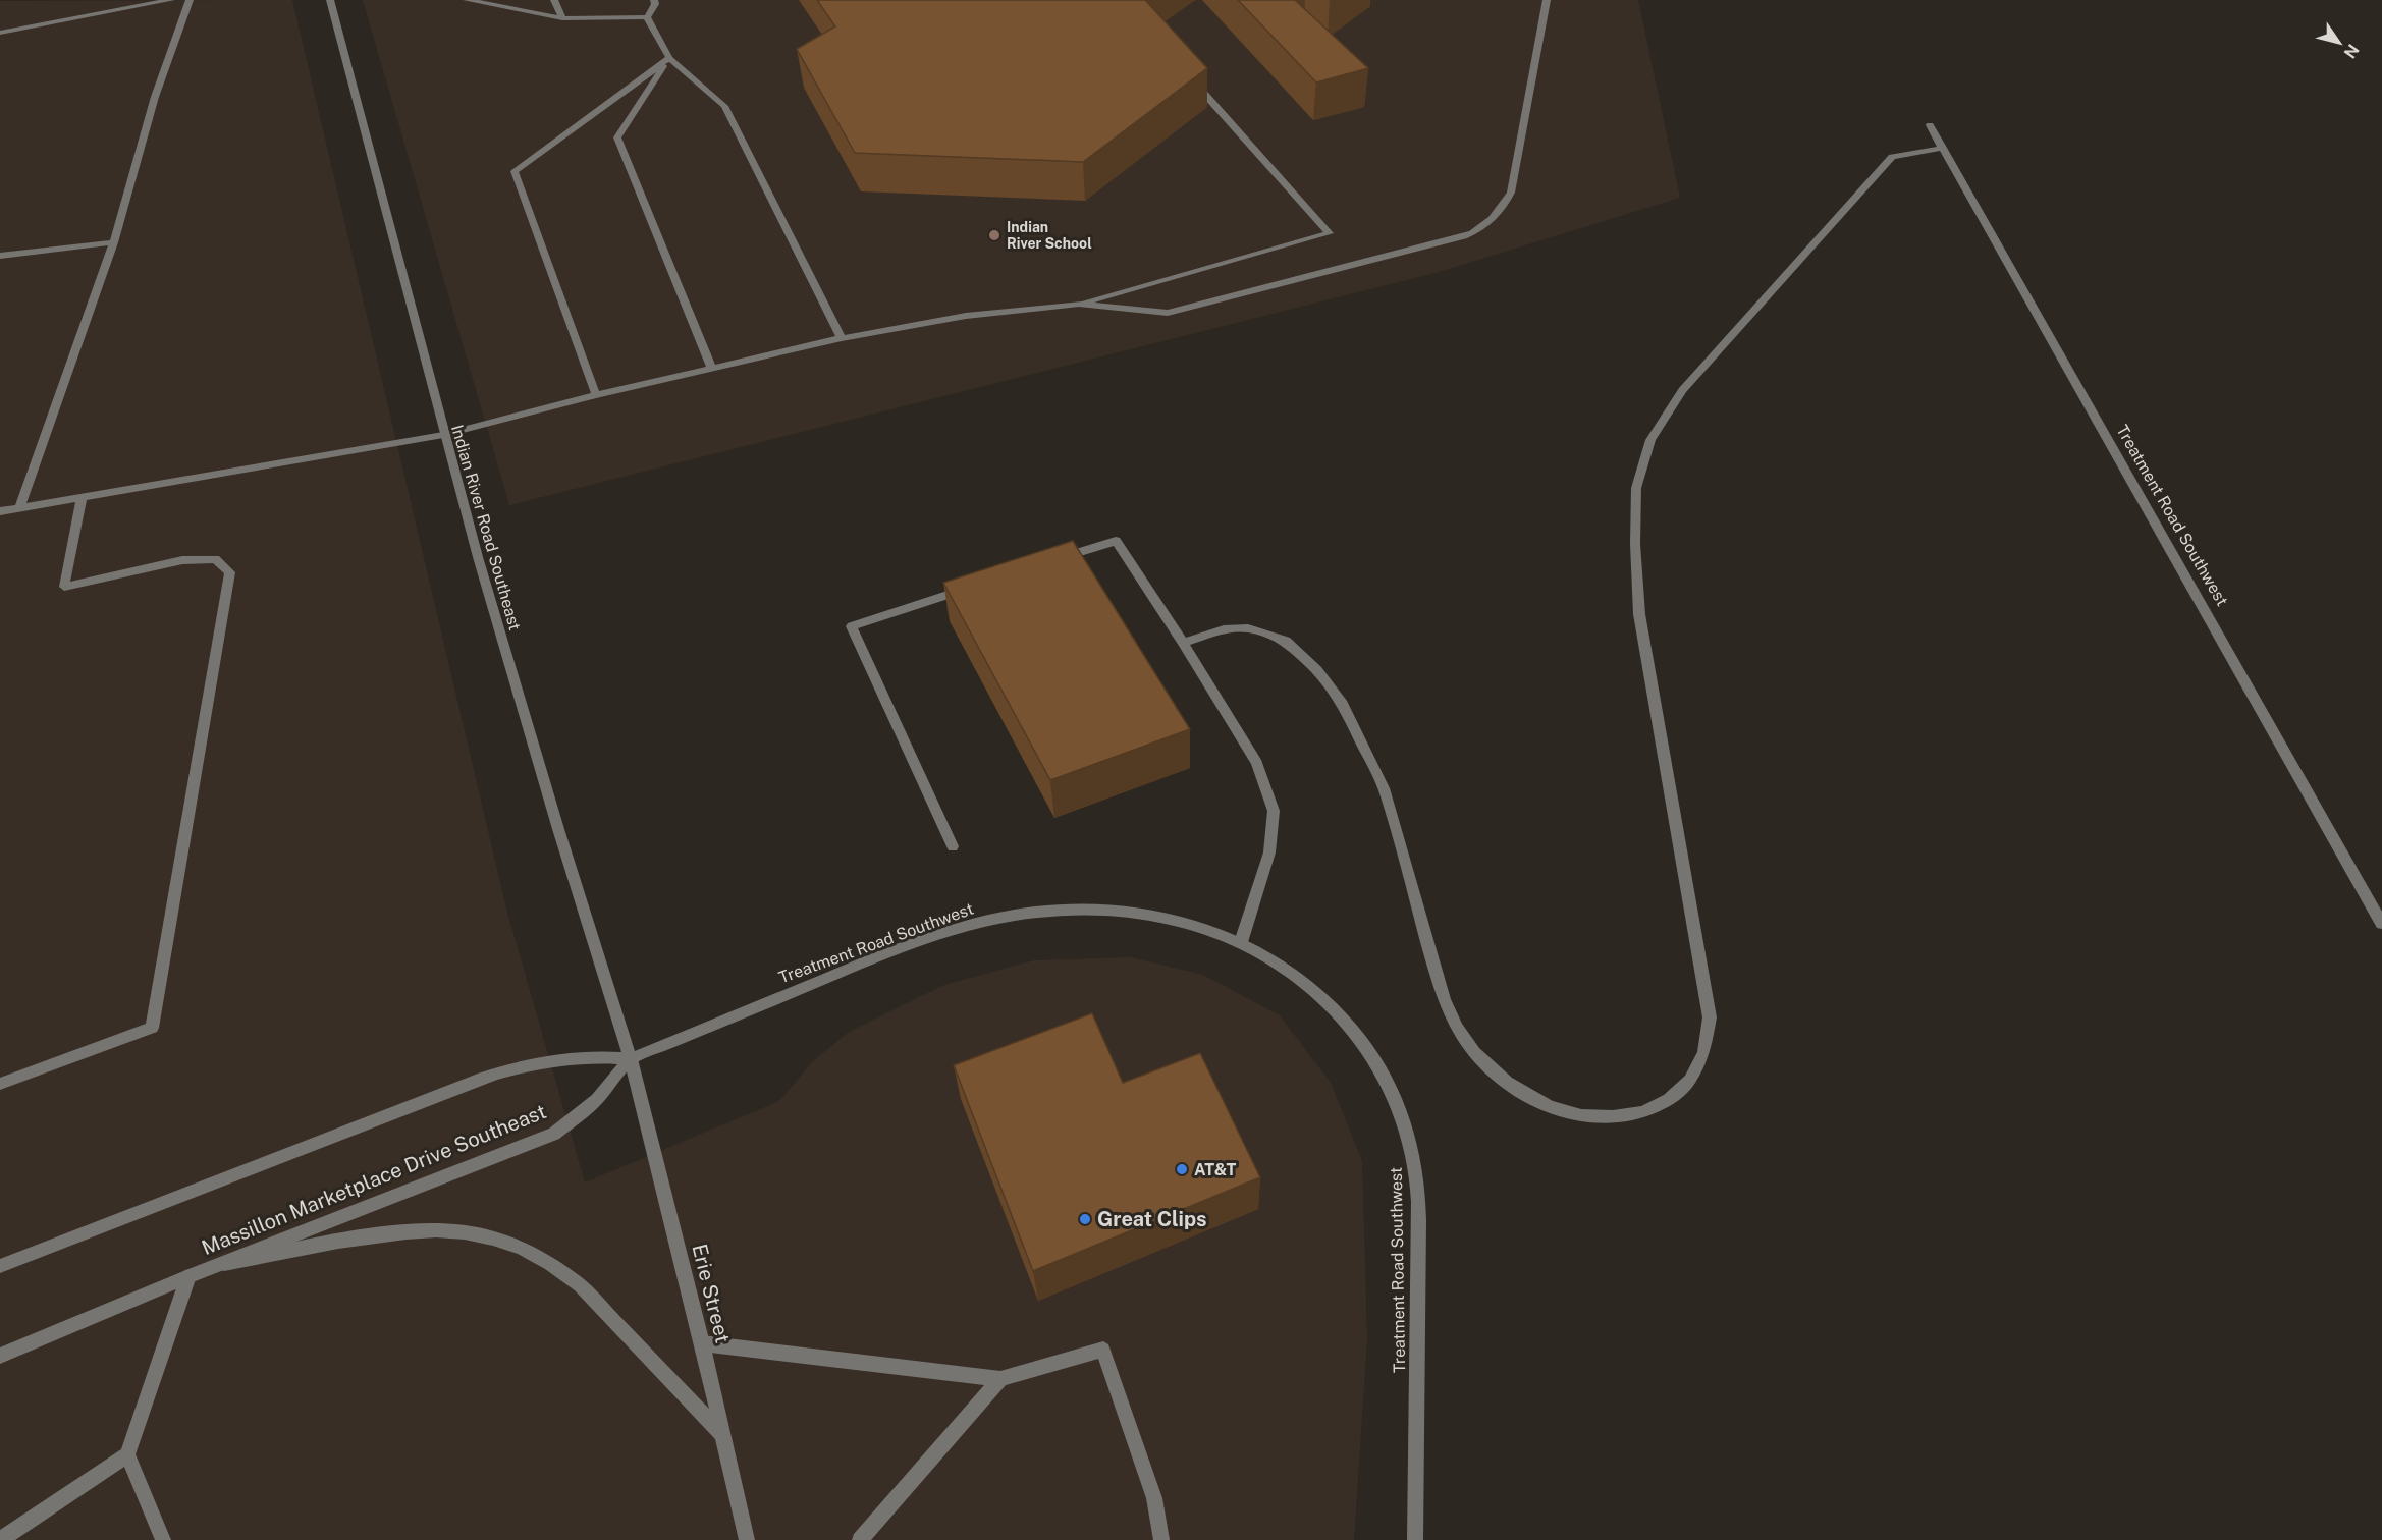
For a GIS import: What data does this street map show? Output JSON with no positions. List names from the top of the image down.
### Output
{
  "streets": {
    "street": [
      "Treatment Road Southwest",
      "Indian River Road Southeast",
      "Massillon Marketplace Drive Southeast",
      "Erie Street"
    ]
  },
  "crossings": [
    ["Treatment Road Southwest", "Indian River Road Southeast"],
    ["Treatment Road Southwest", "Massillon Marketplace Drive Southeast"],
    ["Treatment Road Southwest", "Erie Street"],
    ["Indian River Road Southeast", "Massillon Marketplace Drive Southeast"],
    ["Indian River Road Southeast", "Erie Street"],
    ["Massillon Marketplace Drive Southeast", "Erie Street"]
  ],
  "places": ["Indian River School", "AT&T", "Great Clips"],
  "north": "bottom right"
}
